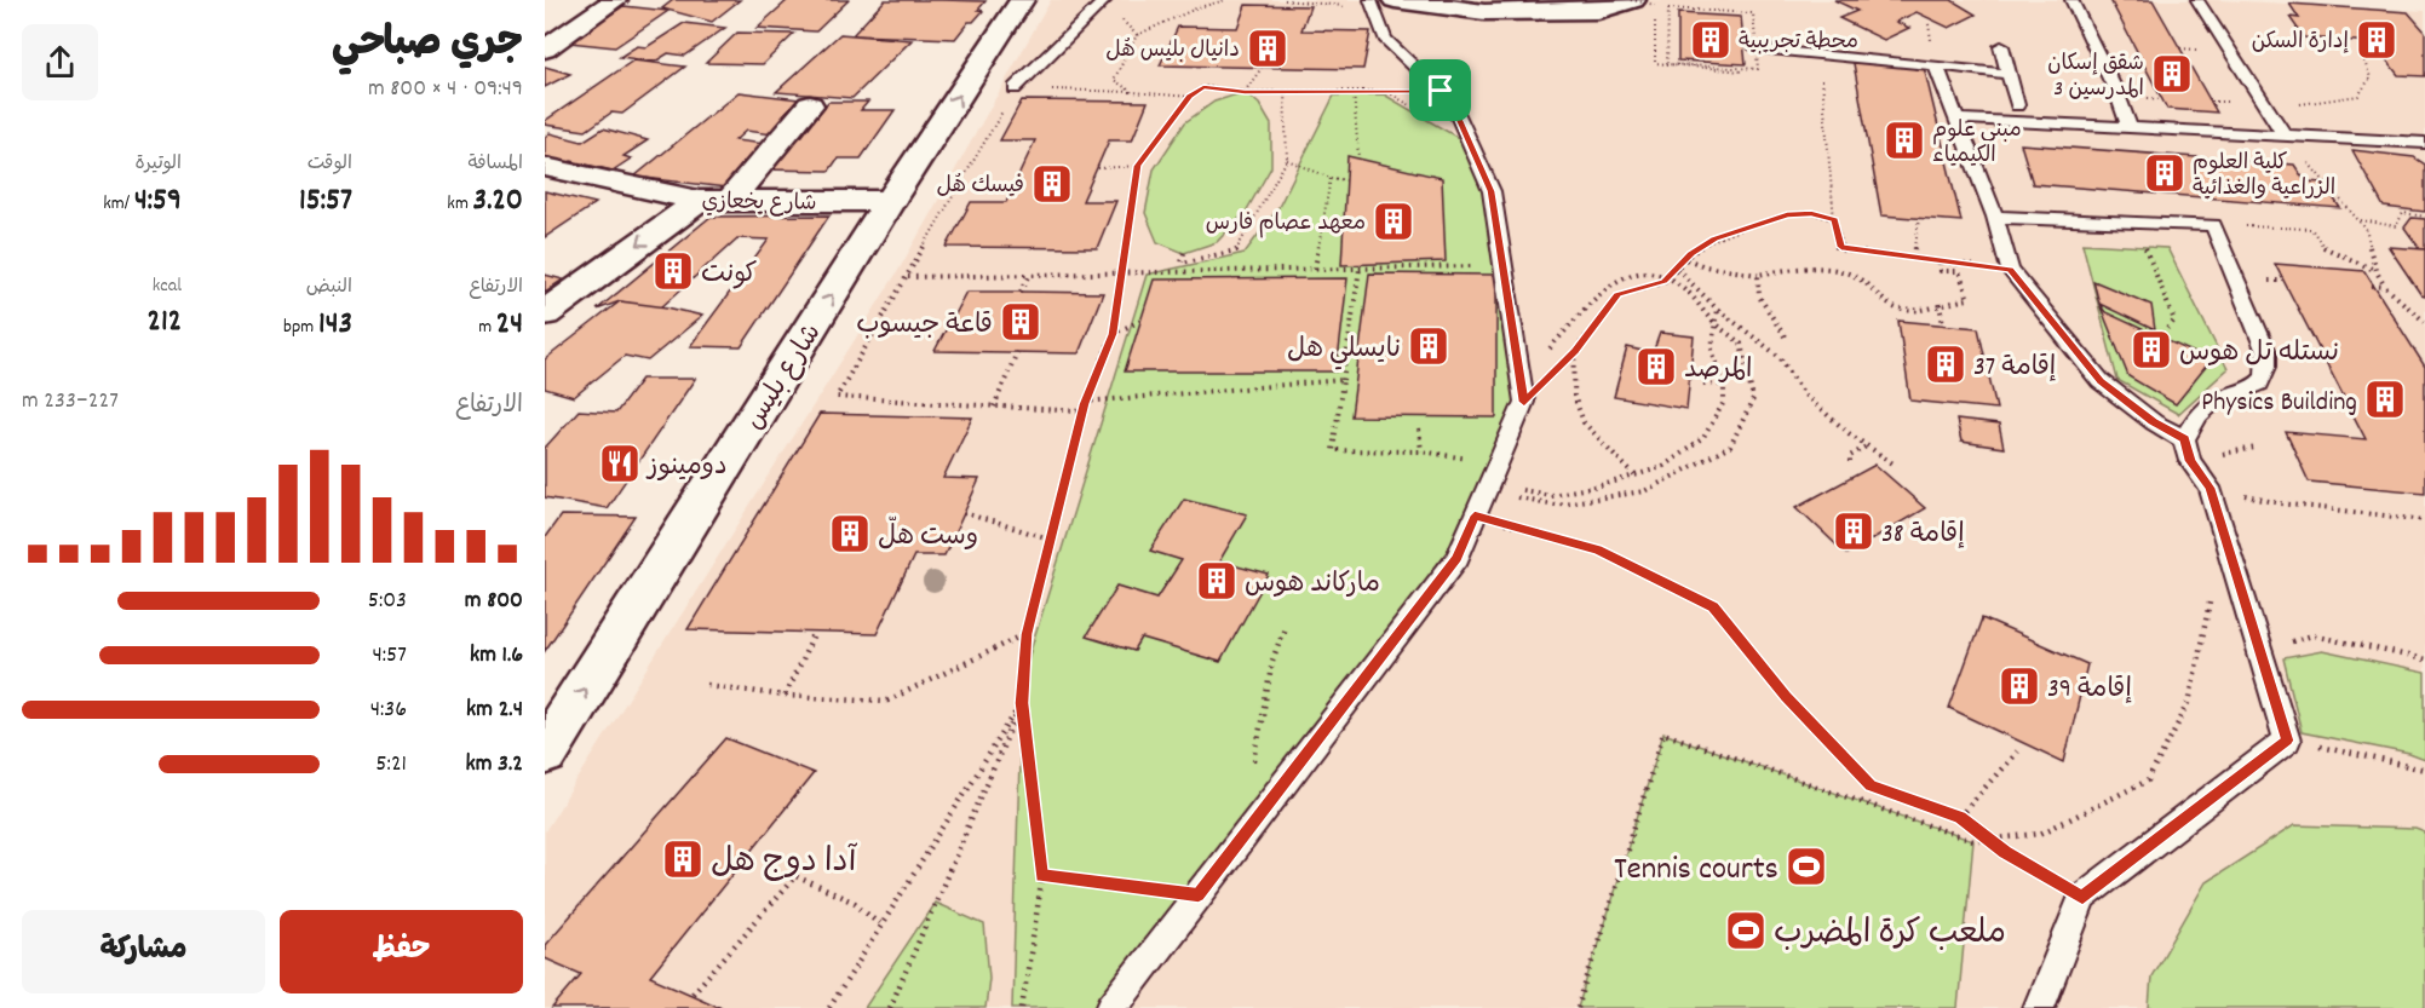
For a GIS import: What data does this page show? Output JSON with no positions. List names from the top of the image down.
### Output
{
  "streets": {
    "street": ["شارع بخعازي", "شارع بليس"]
  },
  "crossings": [
    ["شارع بخعازي", "شارع بليس"]
  ],
  "places": {
    "building": [
      "محطة تجريبية",
      "إدارة السكن",
      "دانيال بليس هُل",
      "شقق إسكان المدرسين 3",
      "مبنى علوم الكيمياء",
      "كلية العلوم الزراعية والغذائية",
      "فيسك هُل",
      "معهد عصام فارس",
      "كونت",
      "قاعة جيسوب",
      "نايسلي هل",
      "نستله تل هوس",
      "إقامة 37",
      "المرصد",
      "Physics Building",
      "إقامة 38",
      "وست هلّ",
      "ماركاند هوس",
      "إقامة 39",
      "آدا دوج هل"
    ],
    "restaurant": ["دومينوز"],
    "sports": ["Tennis courts", "ملعب كرة المضرب"]
  },
  "page": {
    "heading": ["جري صباحي", "09:49 · 4 × 800 m"],
    "stats": [
      ["المسافة", "3.20 km"],
      ["الوقت", "15:57"],
      ["الوتيرة", "4:59 /km"],
      ["الارتفاع", "24 m"],
      ["النبض", "143 bpm"],
      ["kcal", "212"]
    ],
    "chart": ["الارتفاع", "227–233 m"],
    "list": [
      {
        "name": "800 m",
        "note": "5:03"
      },
      {
        "name": "1.6 km",
        "note": "4:57"
      },
      {
        "name": "2.4 km",
        "note": "4:36"
      },
      {
        "name": "3.2 km",
        "note": "5:21"
      }
    ],
    "buttons": ["حفظ", "مشاركة"]
  }
}
